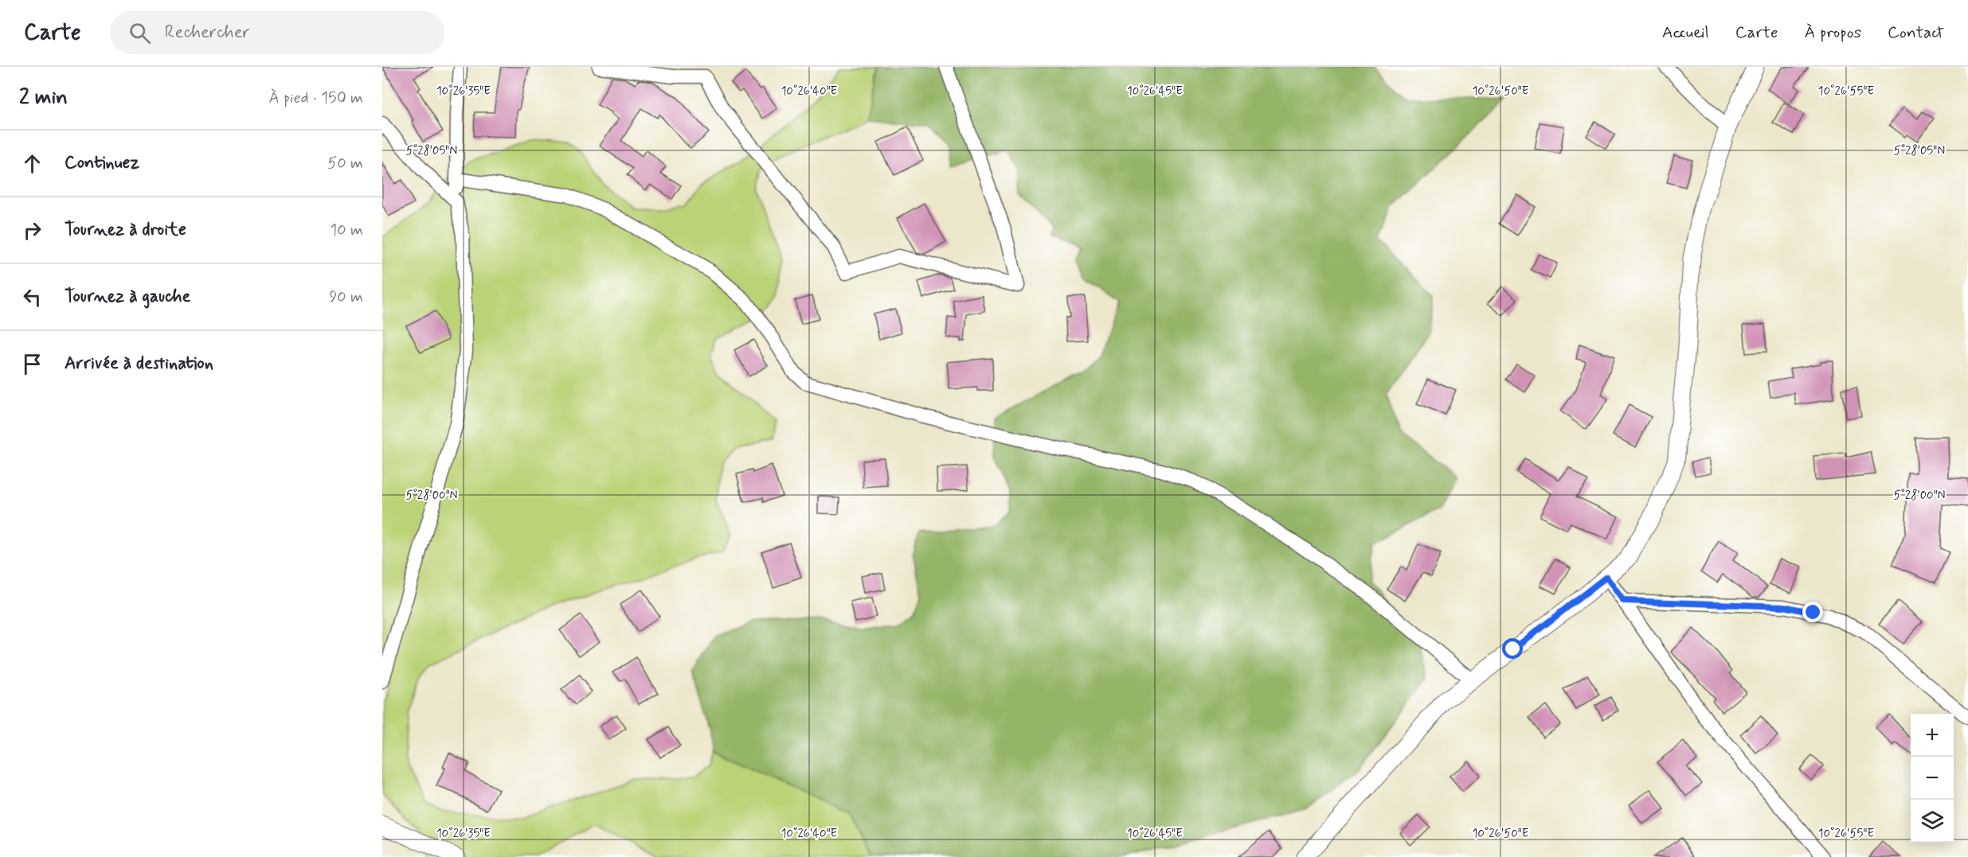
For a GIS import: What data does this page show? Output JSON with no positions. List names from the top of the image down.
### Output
{
  "page": {
    "header": "Carte",
    "search": "Rechercher",
    "nav": [
      "Accueil",
      "Carte",
      "À propos",
      "Contact"
    ],
    "heading": ["2 min", "À pied · 150 m"],
    "list": [
      ["Continuez", "50 m"],
      ["Tournez à droite", "10 m"],
      ["Tournez à gauche", "90 m"],
      "Arrivée à destination"
    ],
    "map_buttons": ["+", "−"]
  },
  "coordinates": [
    "10°26'35\"E",
    "10°26'40\"E",
    "10°26'45\"E",
    "10°26'50\"E",
    "10°26'55\"E",
    "5°28'05\"N",
    "5°28'00\"N"
  ]
}
